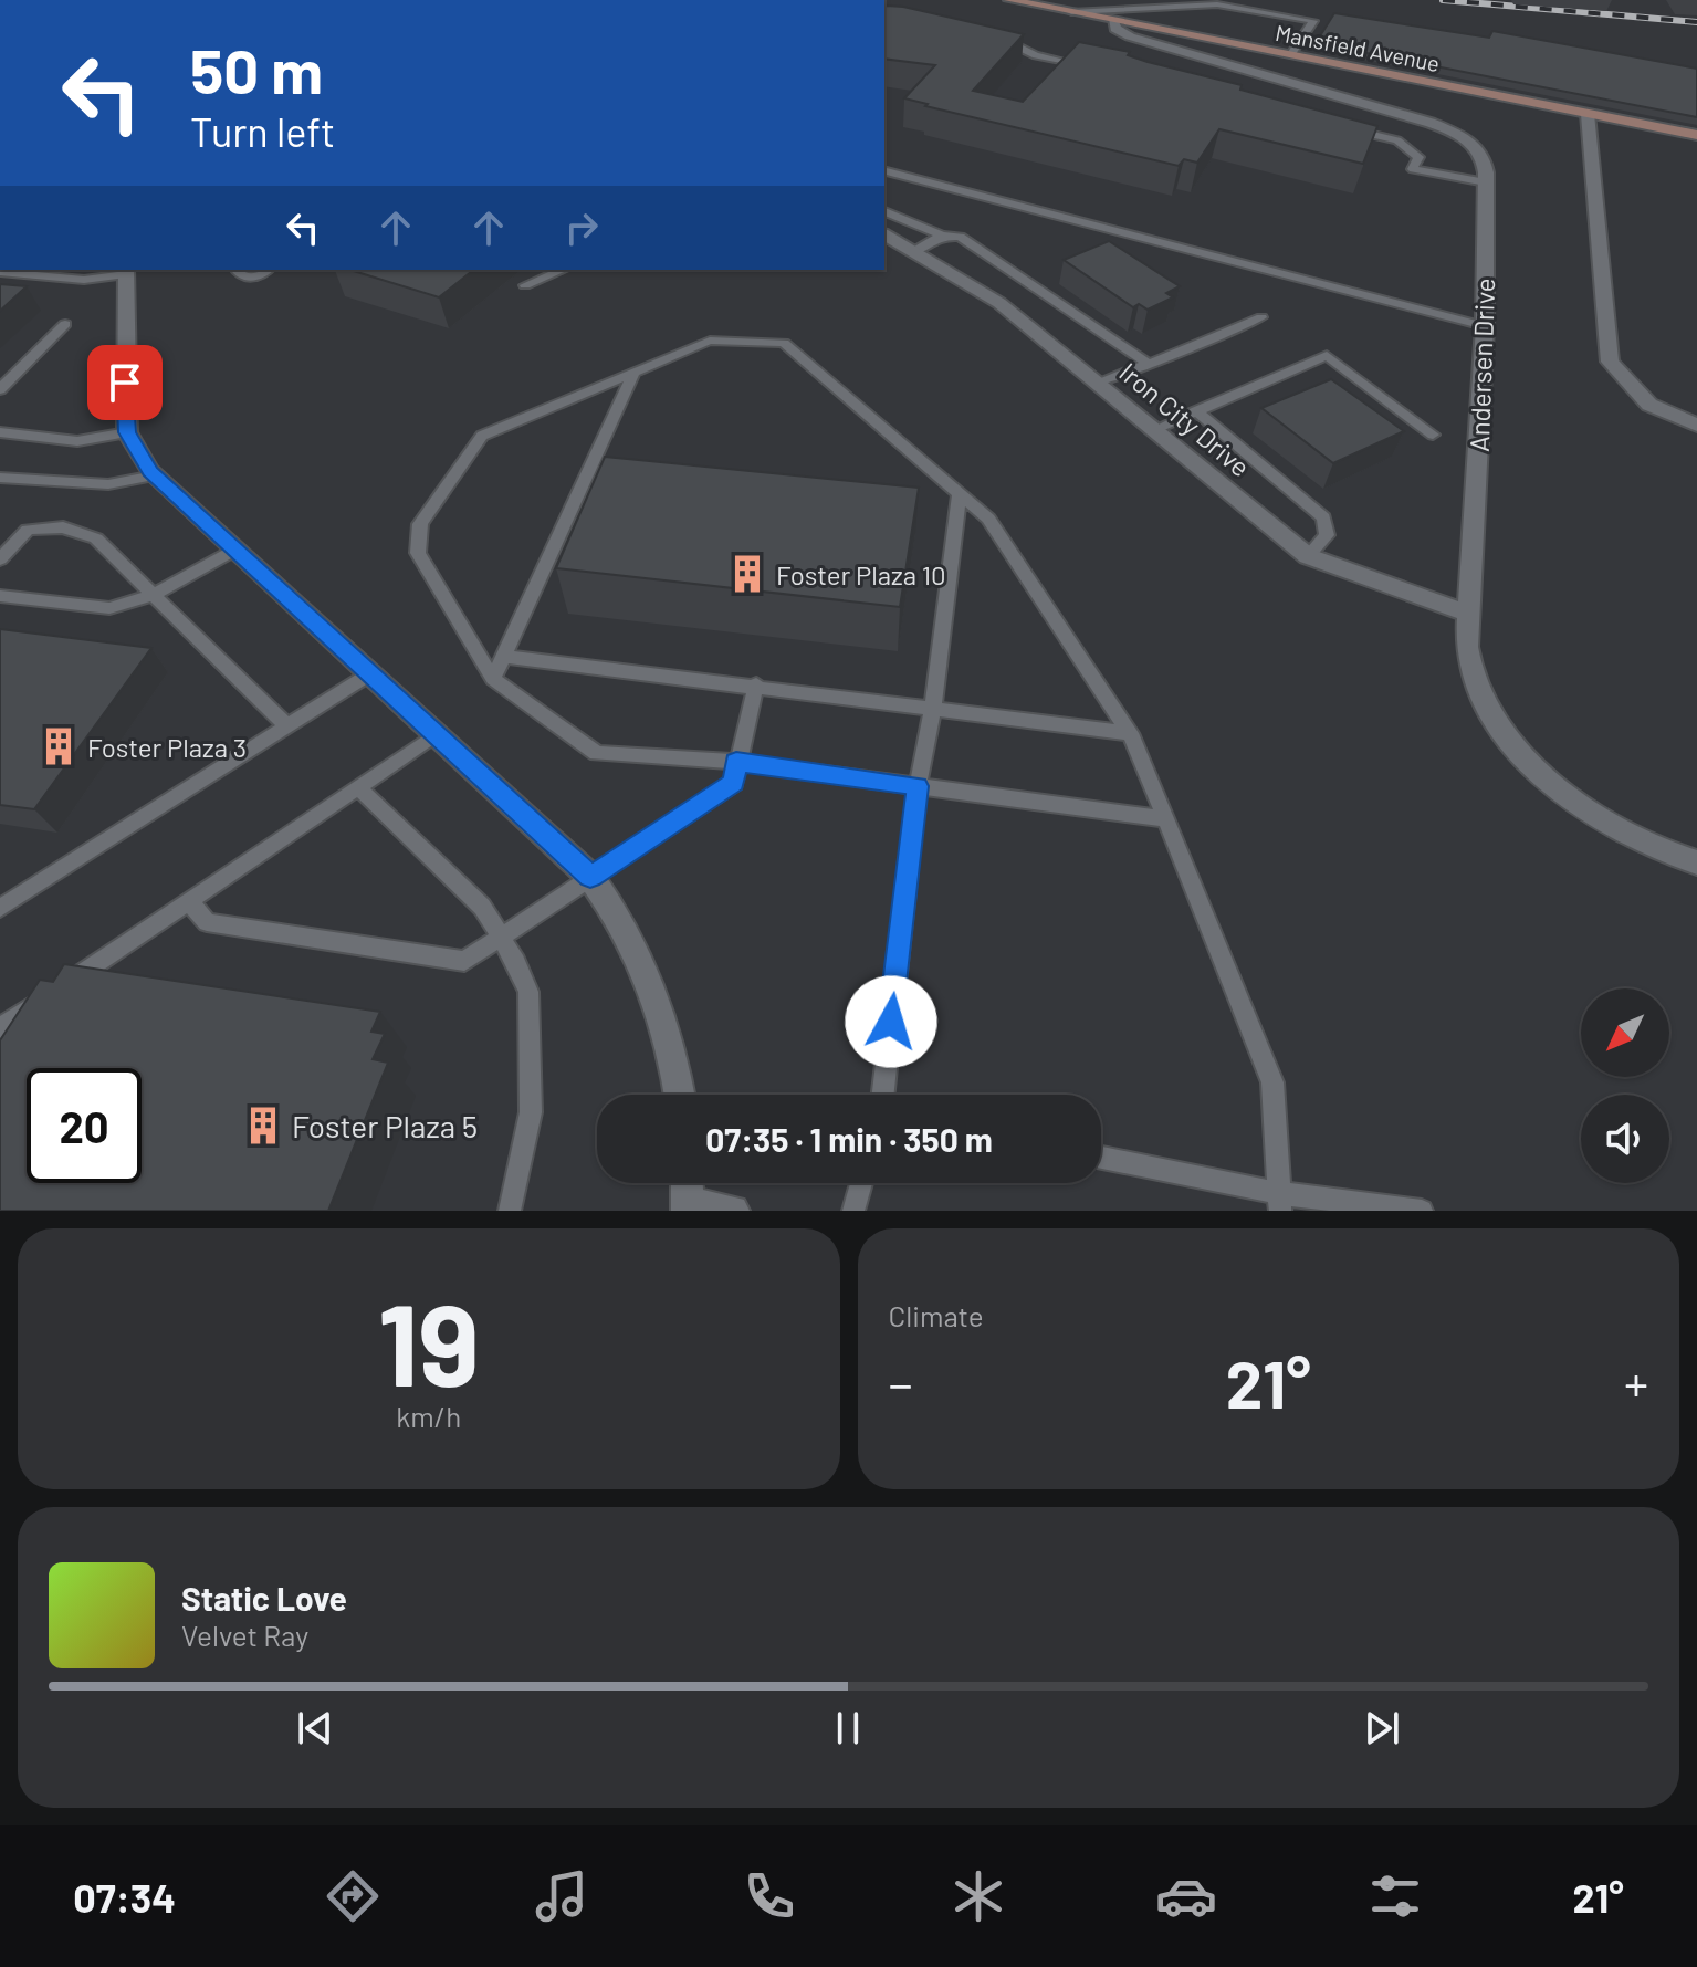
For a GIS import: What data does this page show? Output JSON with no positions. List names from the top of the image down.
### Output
{
  "streets": {
    "main road": ["Mansfield Avenue"],
    "street": ["Andersen Drive", "Iron City Drive"]
  },
  "crossings": [
    ["Mansfield Avenue", "Andersen Drive"],
    ["Andersen Drive", "Iron City Drive"]
  ],
  "places": {
    "building": ["Foster Plaza 10", "Foster Plaza 3", "Foster Plaza 5"]
  },
  "north": "bottom left",
  "page": {
    "turn": ["50 m", "Turn left"],
    "limit": "20",
    "trip": "07:35 · 1 min · 350 m",
    "tile": [
      ["19", "km/h"],
      "Climate"
    ],
    "heat": ["−", "21°", "+"],
    "song": ["Static Love", "Velvet Ray"],
    "tabs": ["07:34", "21°"]
  }
}
